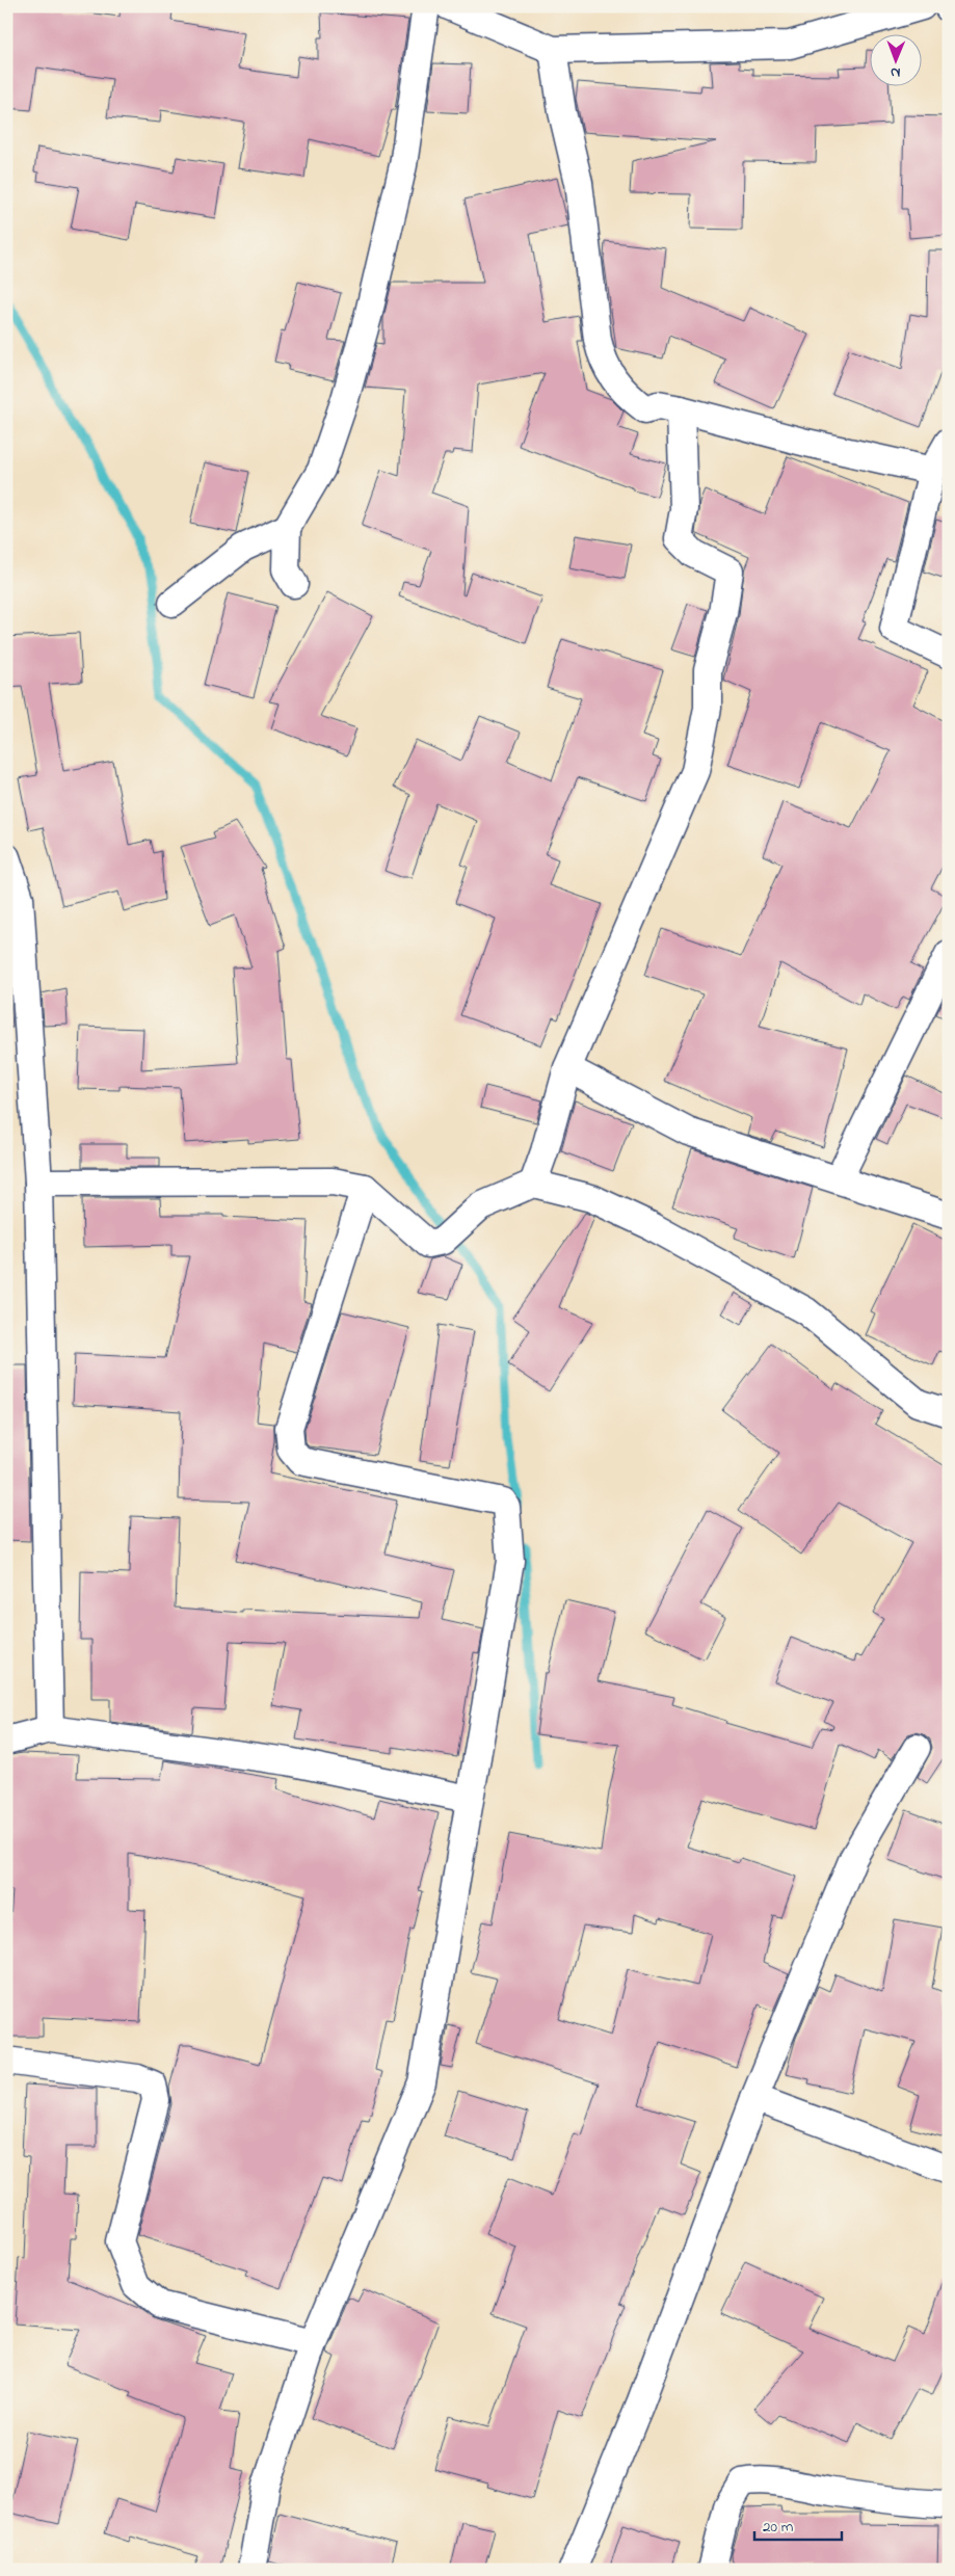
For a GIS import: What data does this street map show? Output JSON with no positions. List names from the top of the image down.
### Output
{
  "scale_bar": "20 m",
  "north": "bottom"
}
